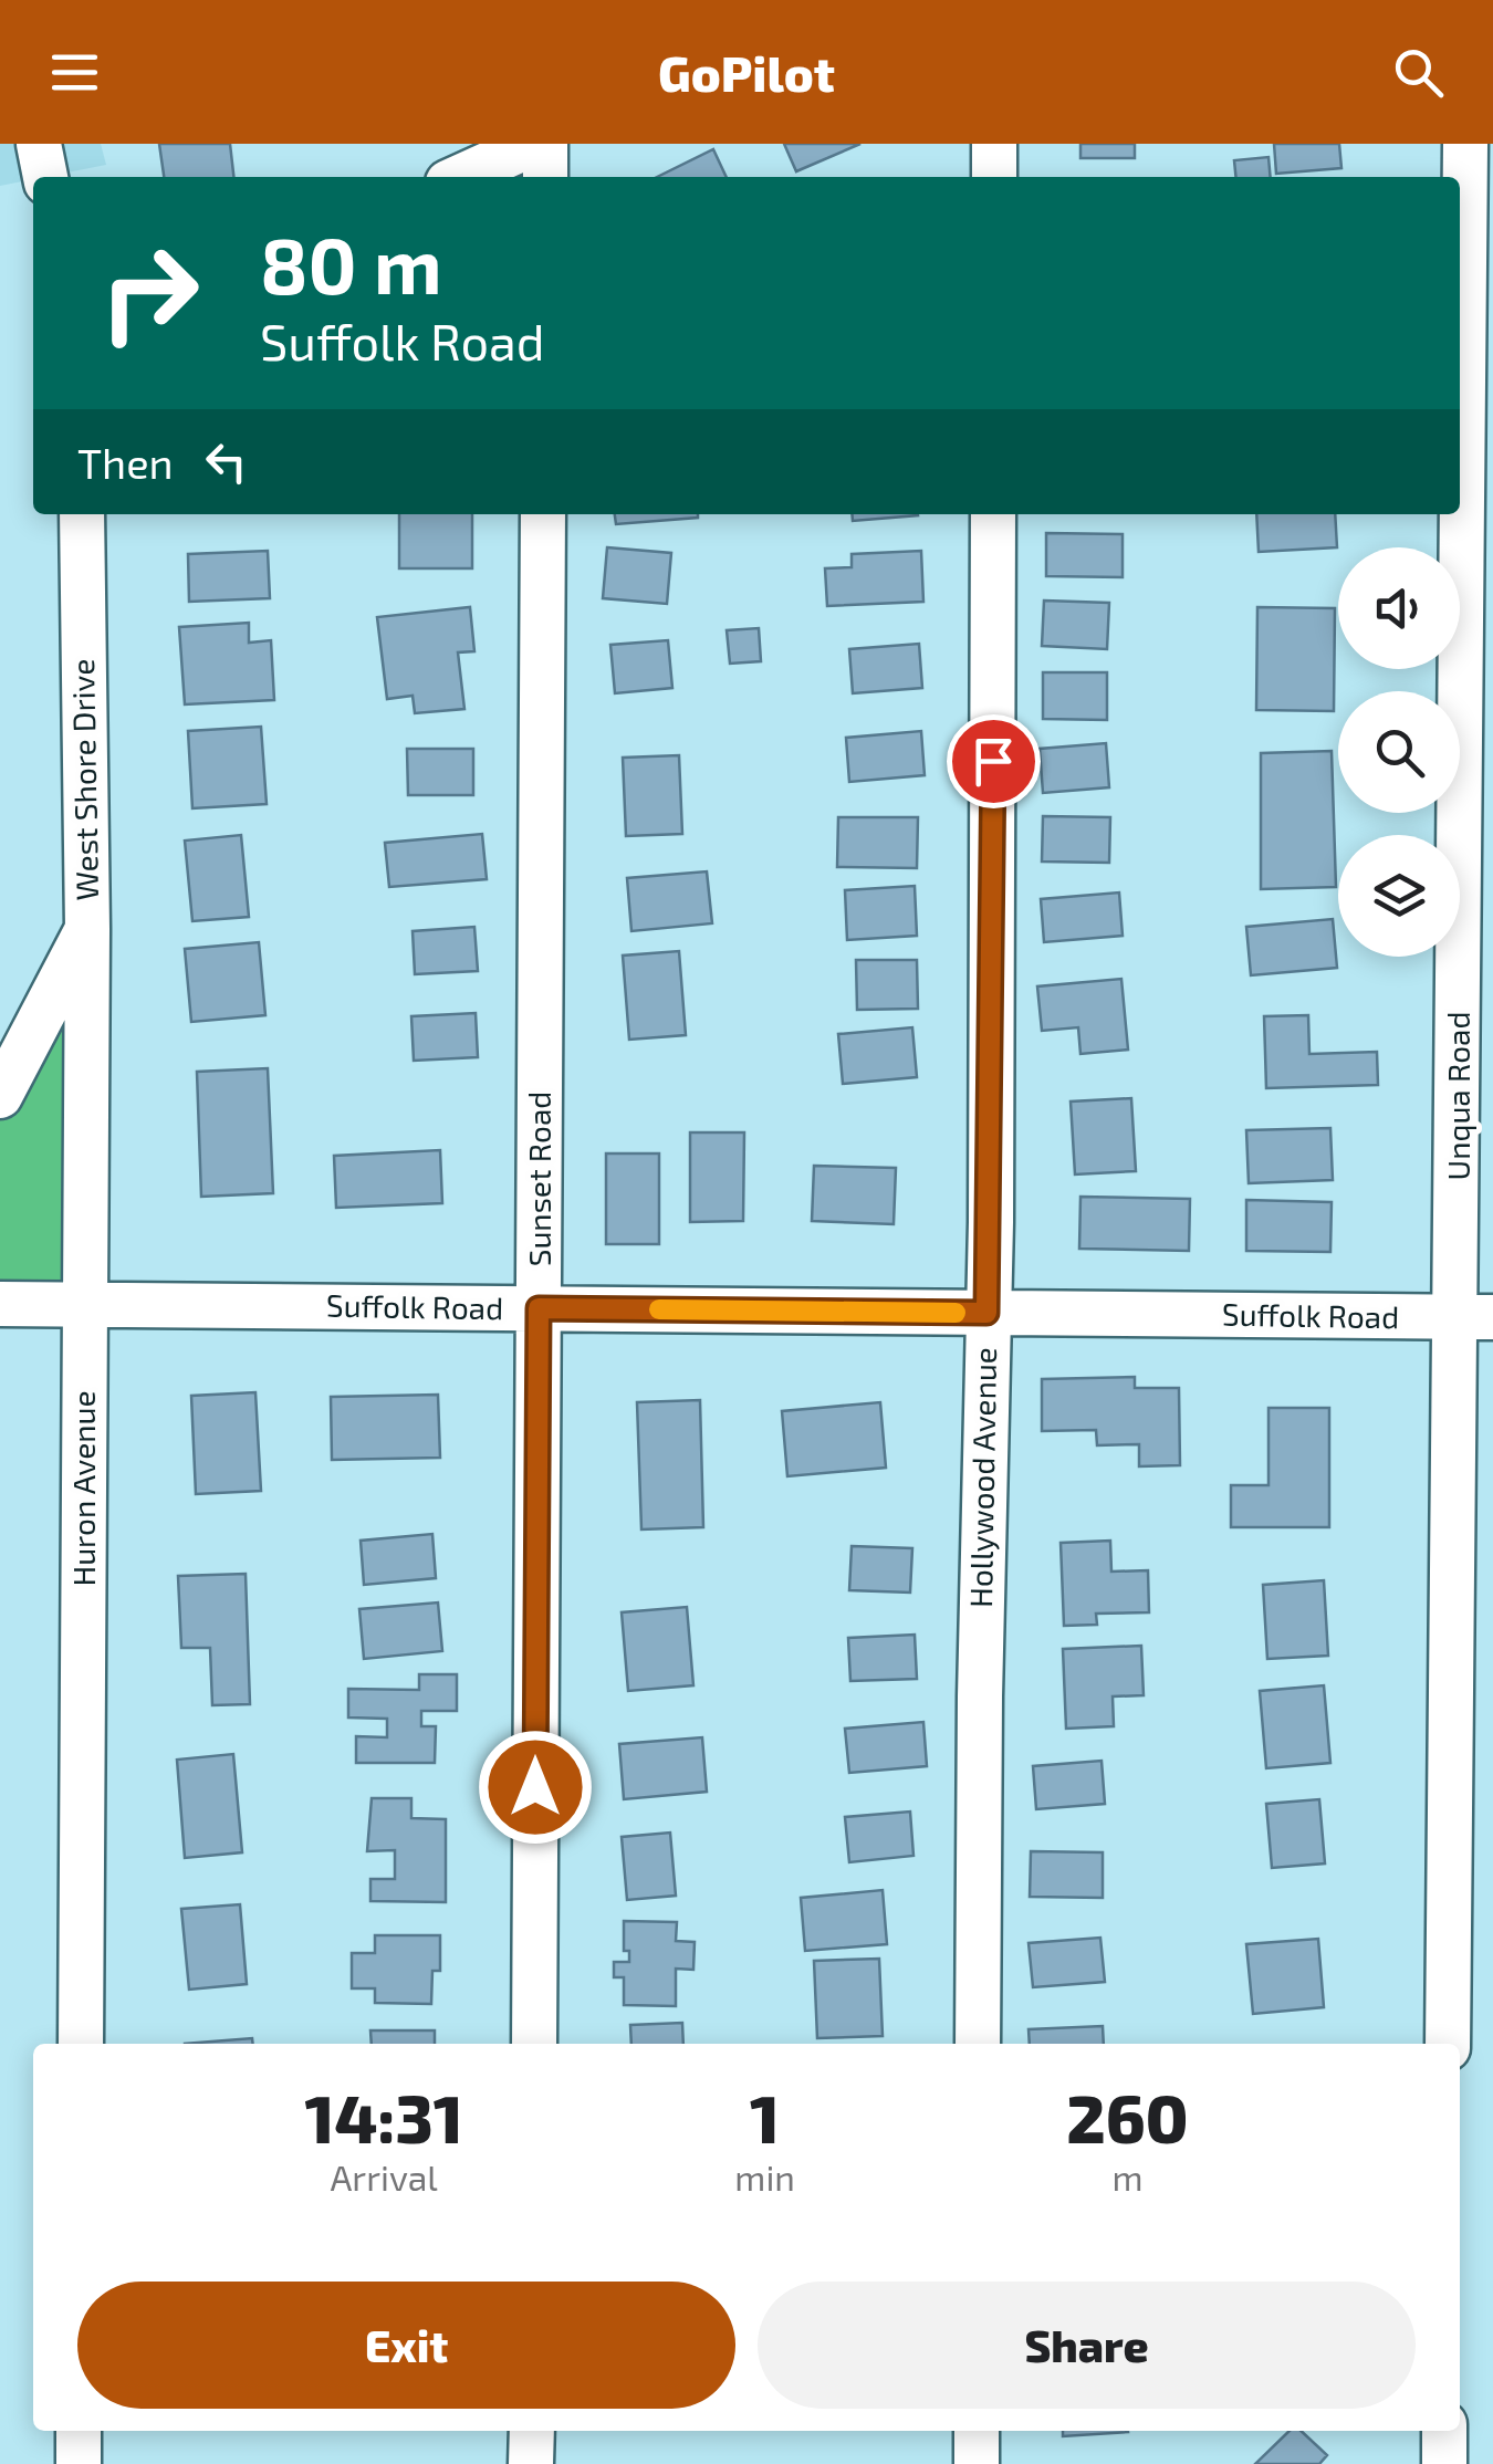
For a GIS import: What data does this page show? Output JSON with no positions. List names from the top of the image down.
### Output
{
  "streets": {
    "street": [
      "West Shore Drive",
      "Unqua Road",
      "Sunset Road",
      "Suffolk Road",
      "Hollywood Avenue",
      "Huron Avenue"
    ]
  },
  "crossings": [
    ["West Shore Drive", "Huron Avenue"],
    ["Unqua Road", "Suffolk Road"],
    ["Sunset Road", "Suffolk Road"],
    ["Suffolk Road", "Hollywood Avenue"],
    ["Suffolk Road", "Huron Avenue"]
  ],
  "page": {
    "header": "GoPilot",
    "turn": ["80 m", "Suffolk Road"],
    "then": "Then",
    "eta": [
      "14:31",
      "Arrival",
      "1",
      "min",
      "260",
      "m"
    ],
    "buttons": ["Exit", "Share"]
  }
}
